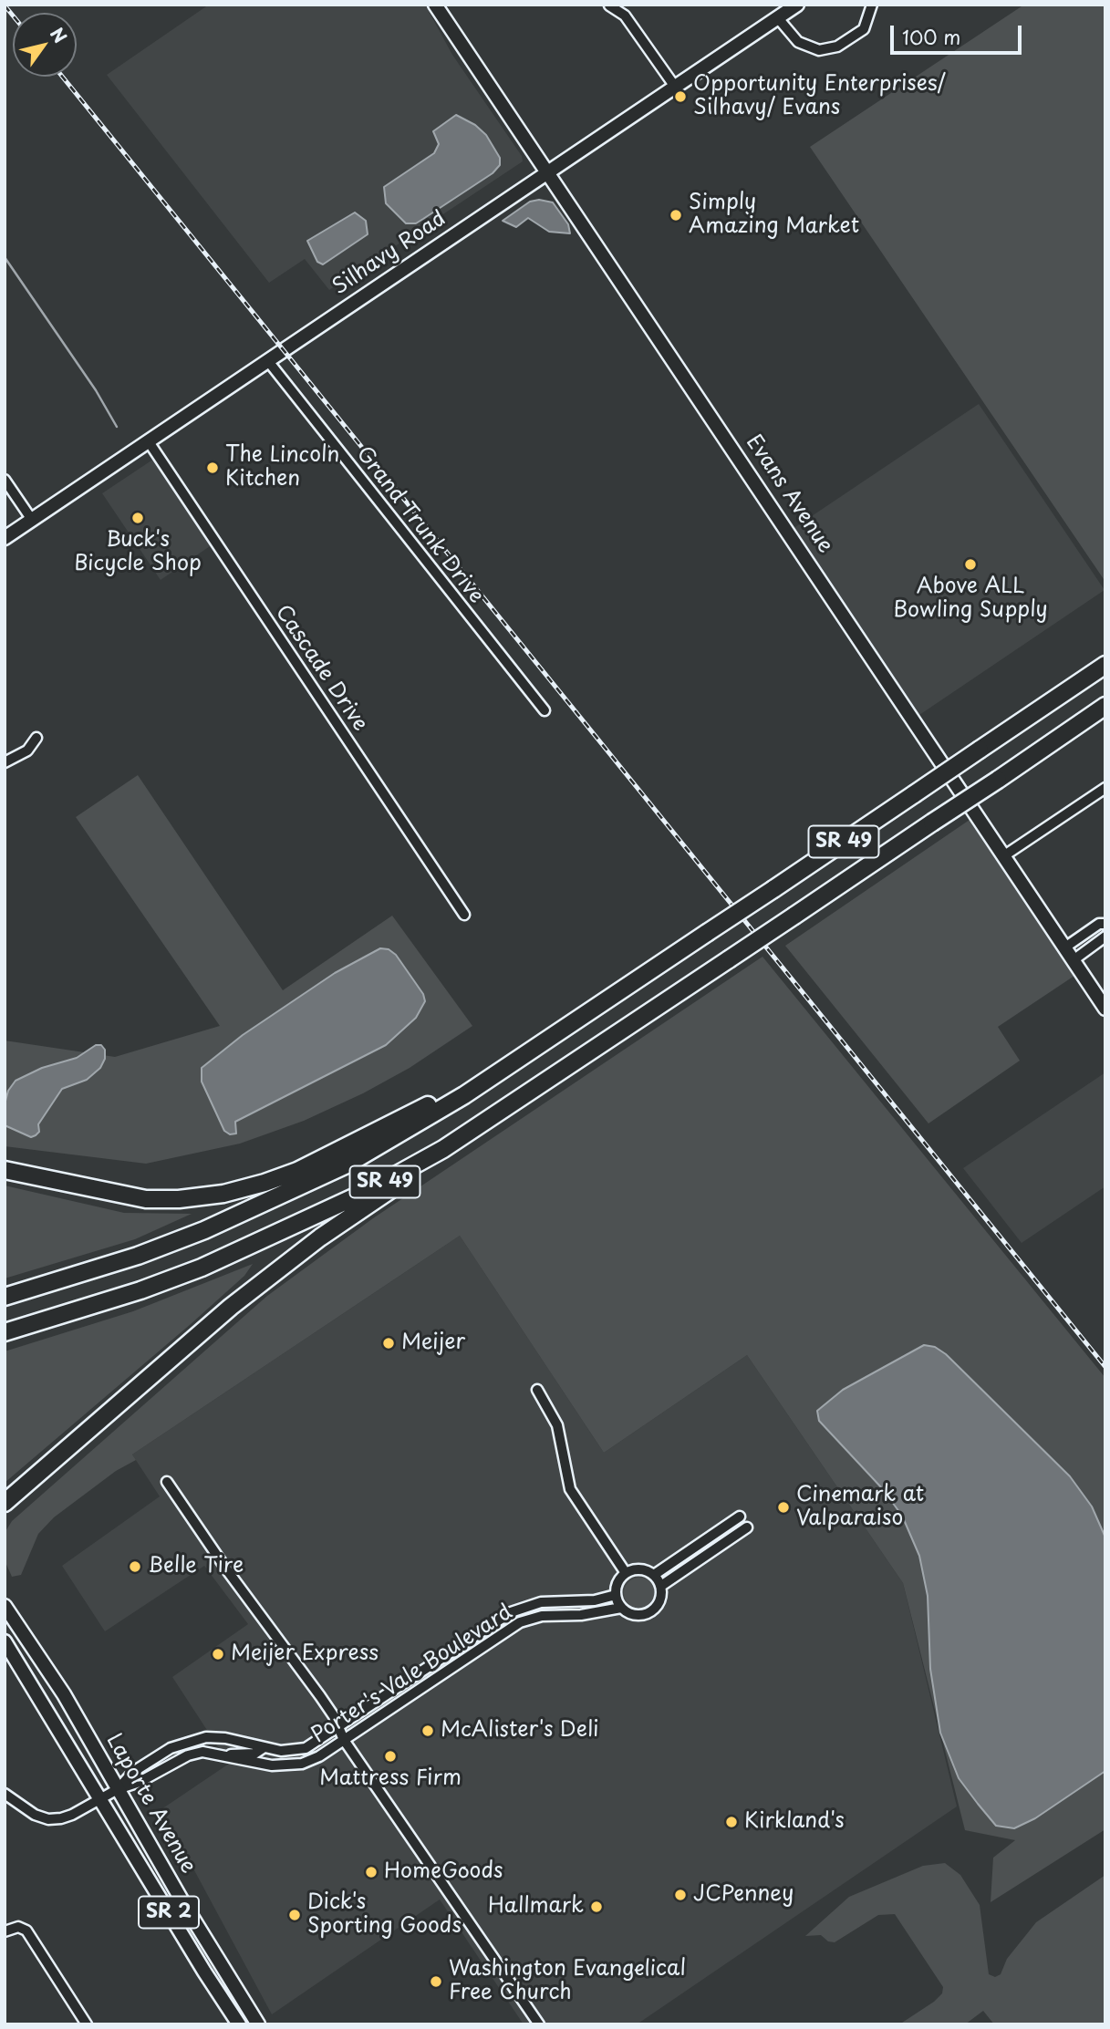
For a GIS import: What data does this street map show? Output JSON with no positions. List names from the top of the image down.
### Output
{
  "streets": {
    "highway": ["SR 49"],
    "street": [
      "Silhavy Road",
      "Evans Avenue",
      "Grand Trunk Drive",
      "Cascade Drive",
      "Porter's Vale Boulevard",
      "Laporte Avenue",
      "SR 2"
    ]
  },
  "crossings": [
    ["Silhavy Road", "Evans Avenue"],
    ["Silhavy Road", "Grand Trunk Drive"],
    ["Silhavy Road", "Cascade Drive"],
    ["Porter's Vale Boulevard", "Laporte Avenue"]
  ],
  "places": [
    "Opportunity Enterprises/ Silhavy/ Evans",
    "Simply Amazing Market",
    "The Lincoln Kitchen",
    "Buck's Bicycle Shop",
    "Above ALL Bowling Supply",
    "Meijer",
    "Cinemark at Valparaiso",
    "Belle Tire",
    "Meijer Express",
    "McAlister's Deli",
    "Mattress Firm",
    "Kirkland's",
    "HomeGoods",
    "JCPenney",
    "Hallmark",
    "Dick's Sporting Goods",
    "Washington Evangelical Free Church"
  ],
  "scale_bar": "100 m",
  "north": "top right"
}
